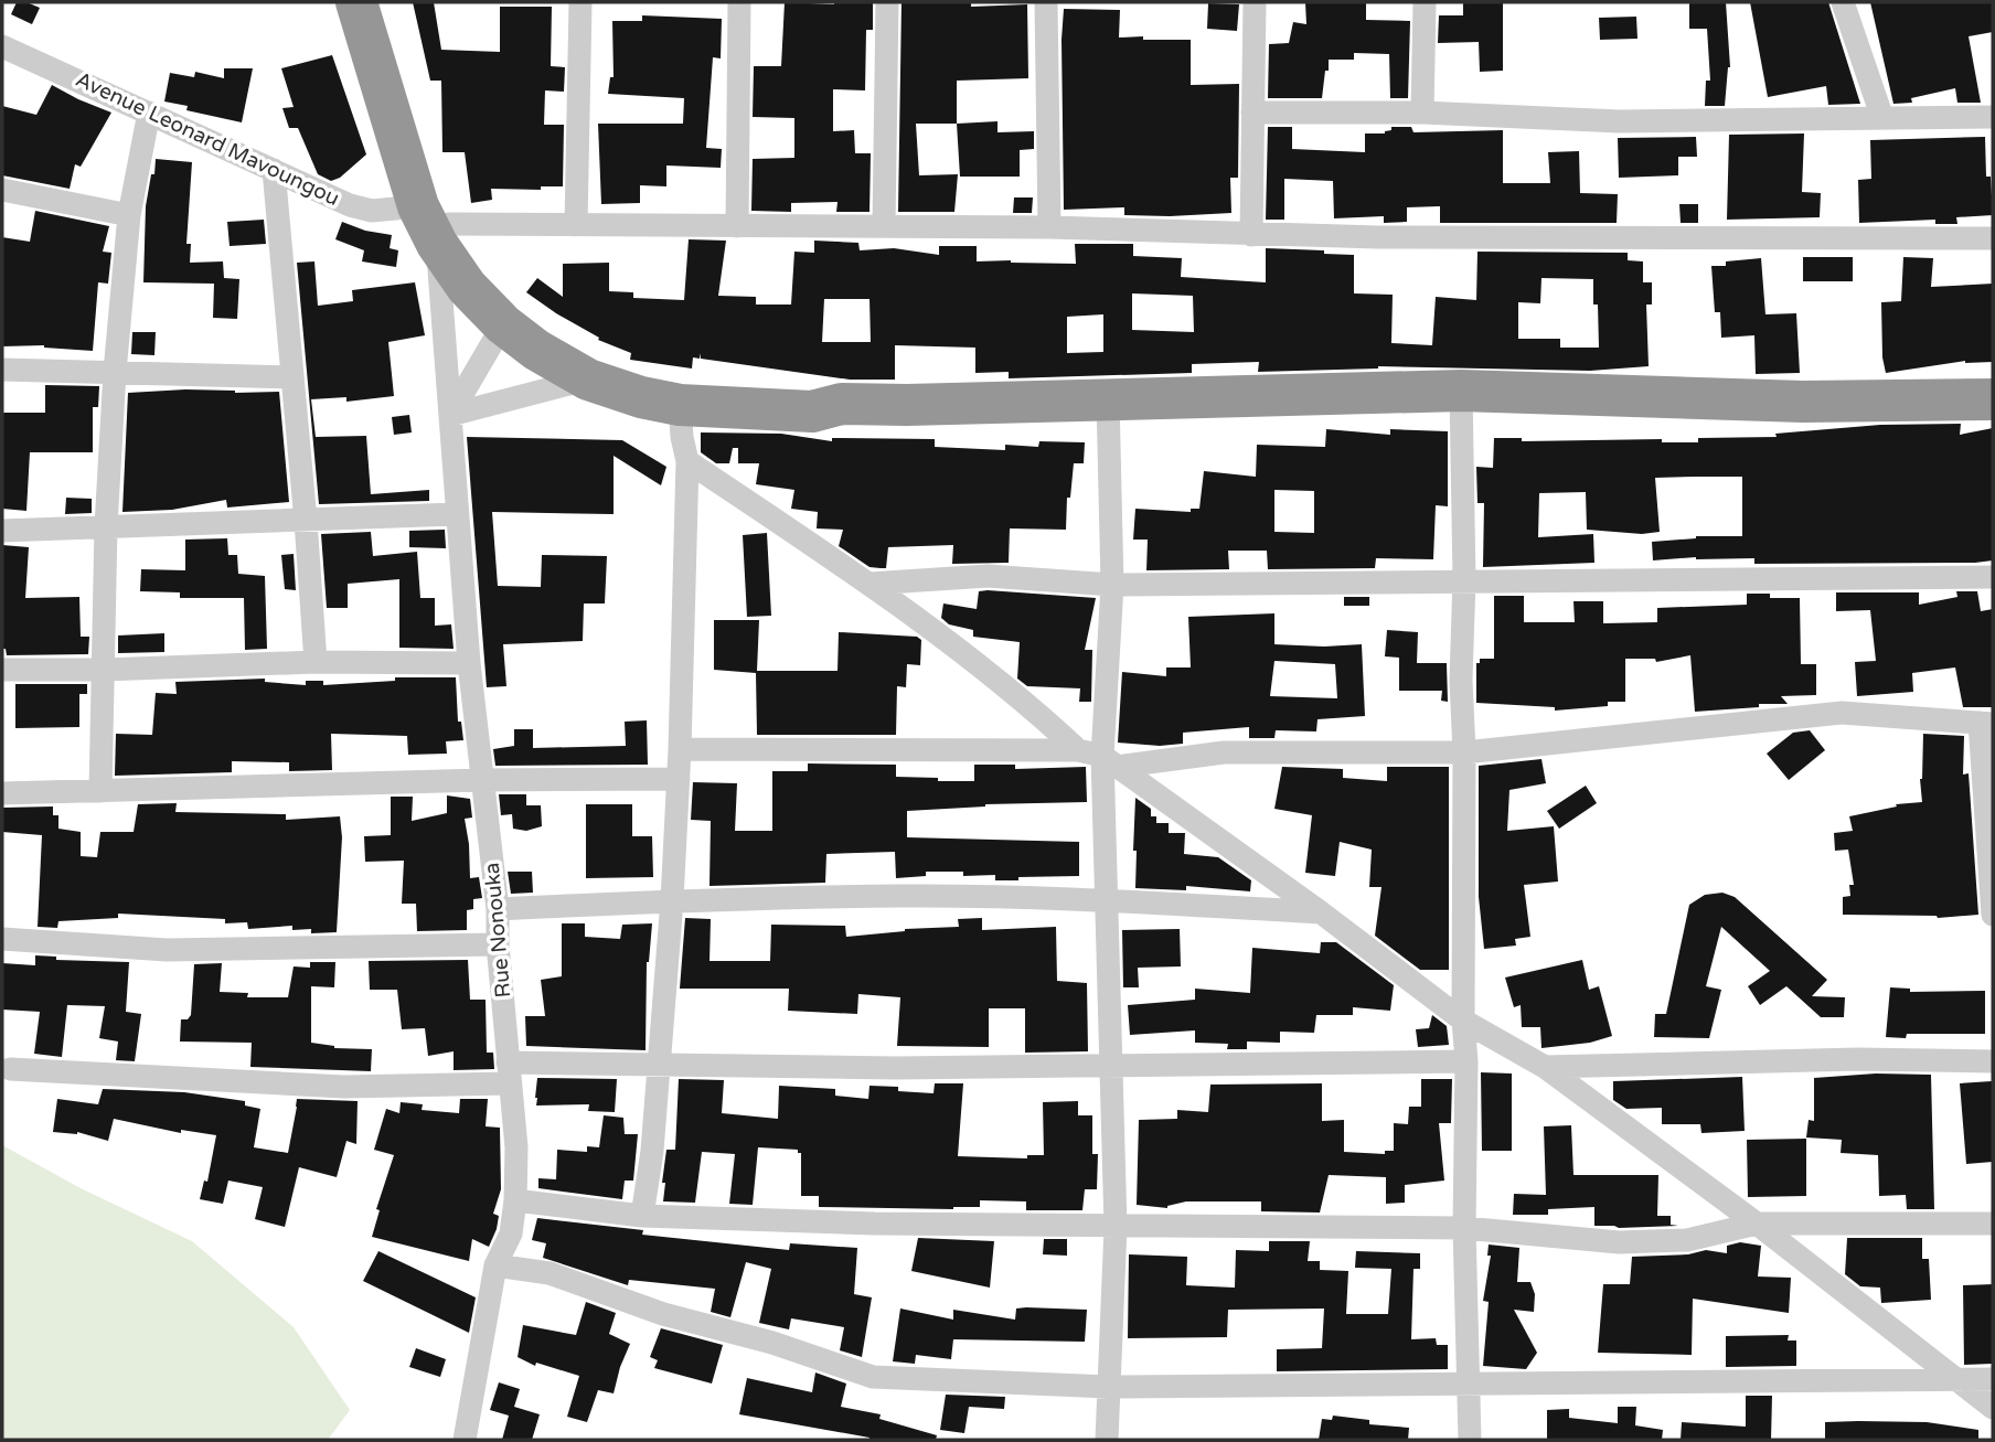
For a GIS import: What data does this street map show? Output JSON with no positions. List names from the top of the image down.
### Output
{
  "streets": {
    "street": ["Avenue Leonard Mavoungou", "Rue Nonouka"]
  },
  "crossings": [
    ["Avenue Leonard Mavoungou", "Rue Nonouka"]
  ]
}
